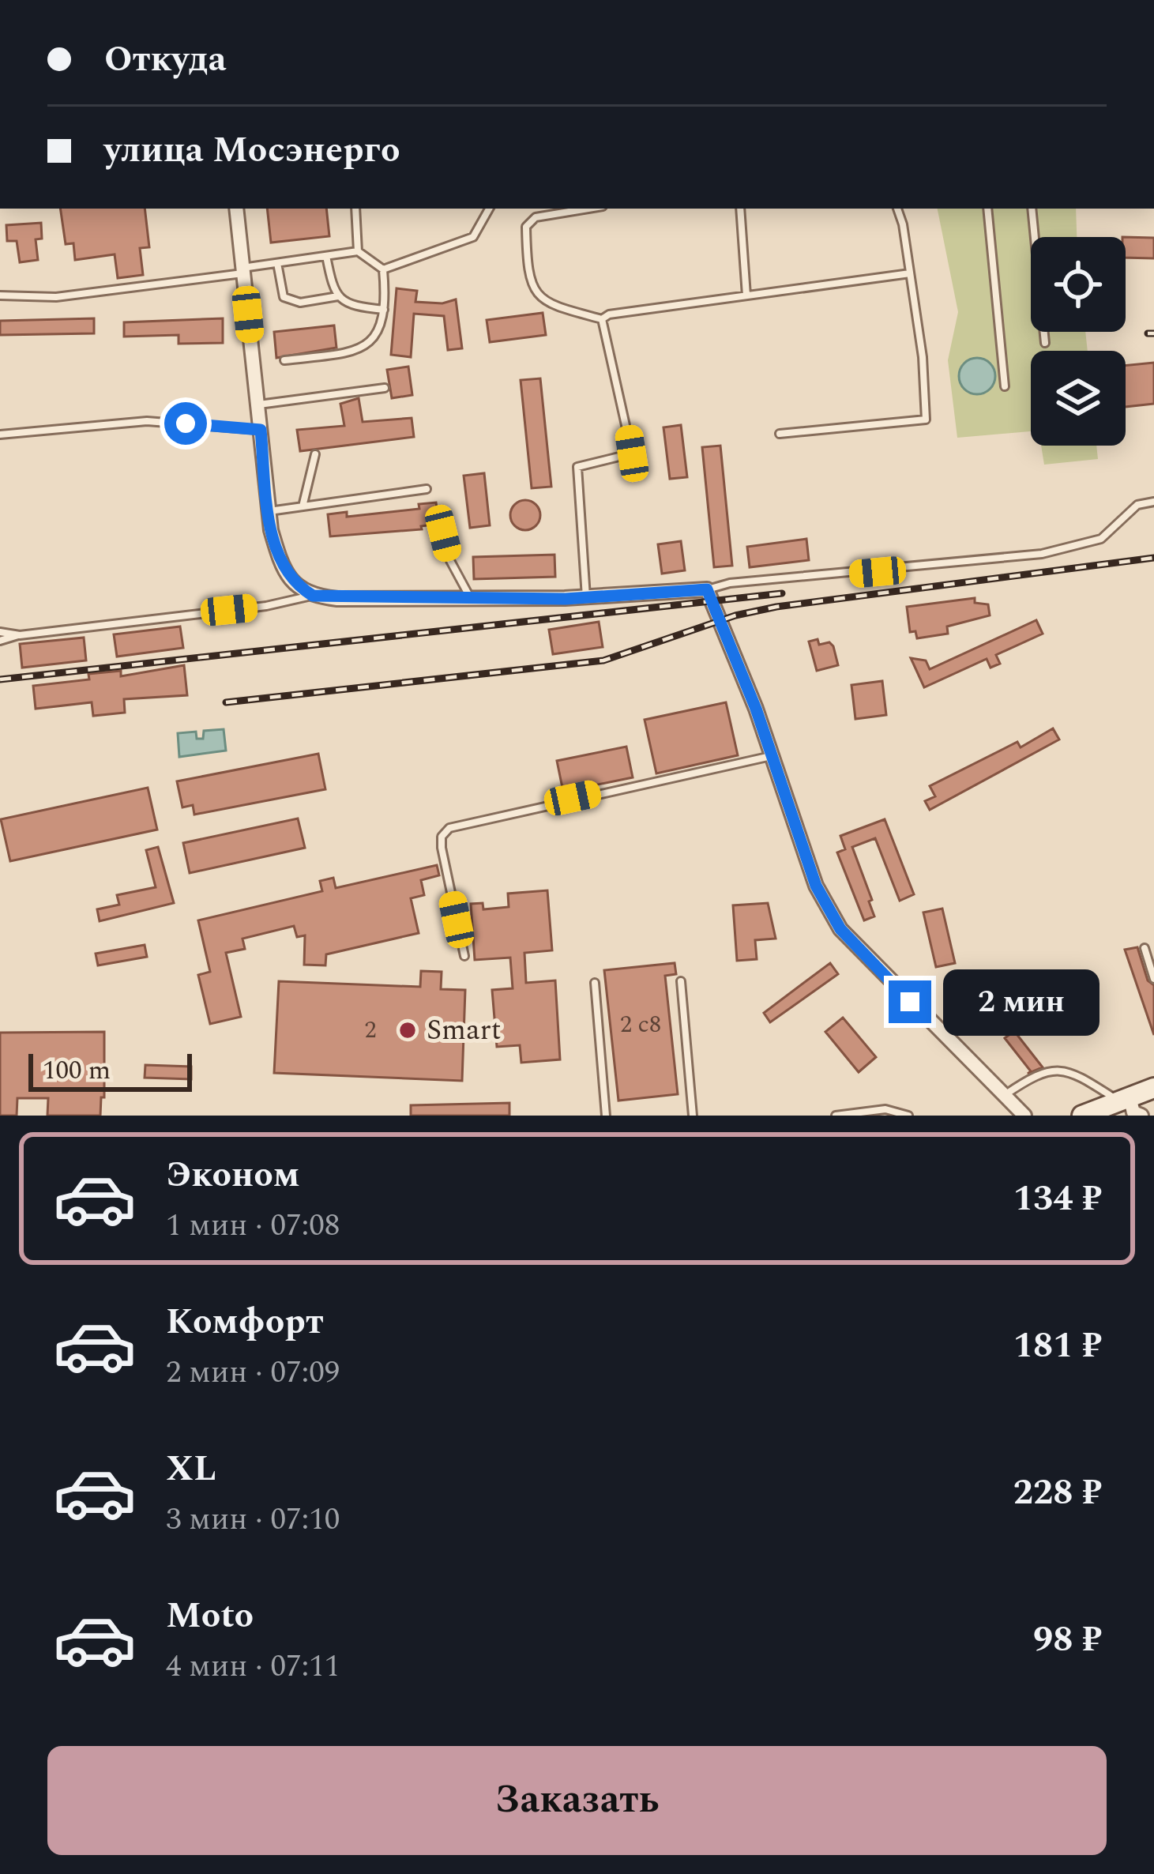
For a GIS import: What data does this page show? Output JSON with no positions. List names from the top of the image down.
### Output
{
  "places": ["Smart"],
  "house_numbers": ["2 с8", "2"],
  "scale_bar": "100 m",
  "page": {
    "banner": ["Откуда", "улица Мосэнерго"],
    "bubble": "2 мин",
    "scale": "100 m",
    "list": [
      {
        "name": "Эконом",
        "note": "1 мин · 07:08",
        "value": "134 ₽"
      },
      {
        "name": "Комфорт",
        "note": "2 мин · 07:09",
        "value": "181 ₽"
      },
      {
        "name": "XL",
        "note": "3 мин · 07:10",
        "value": "228 ₽"
      },
      {
        "name": "Moto",
        "note": "4 мин · 07:11",
        "value": "98 ₽"
      }
    ],
    "buttons": "Заказать"
  }
}
